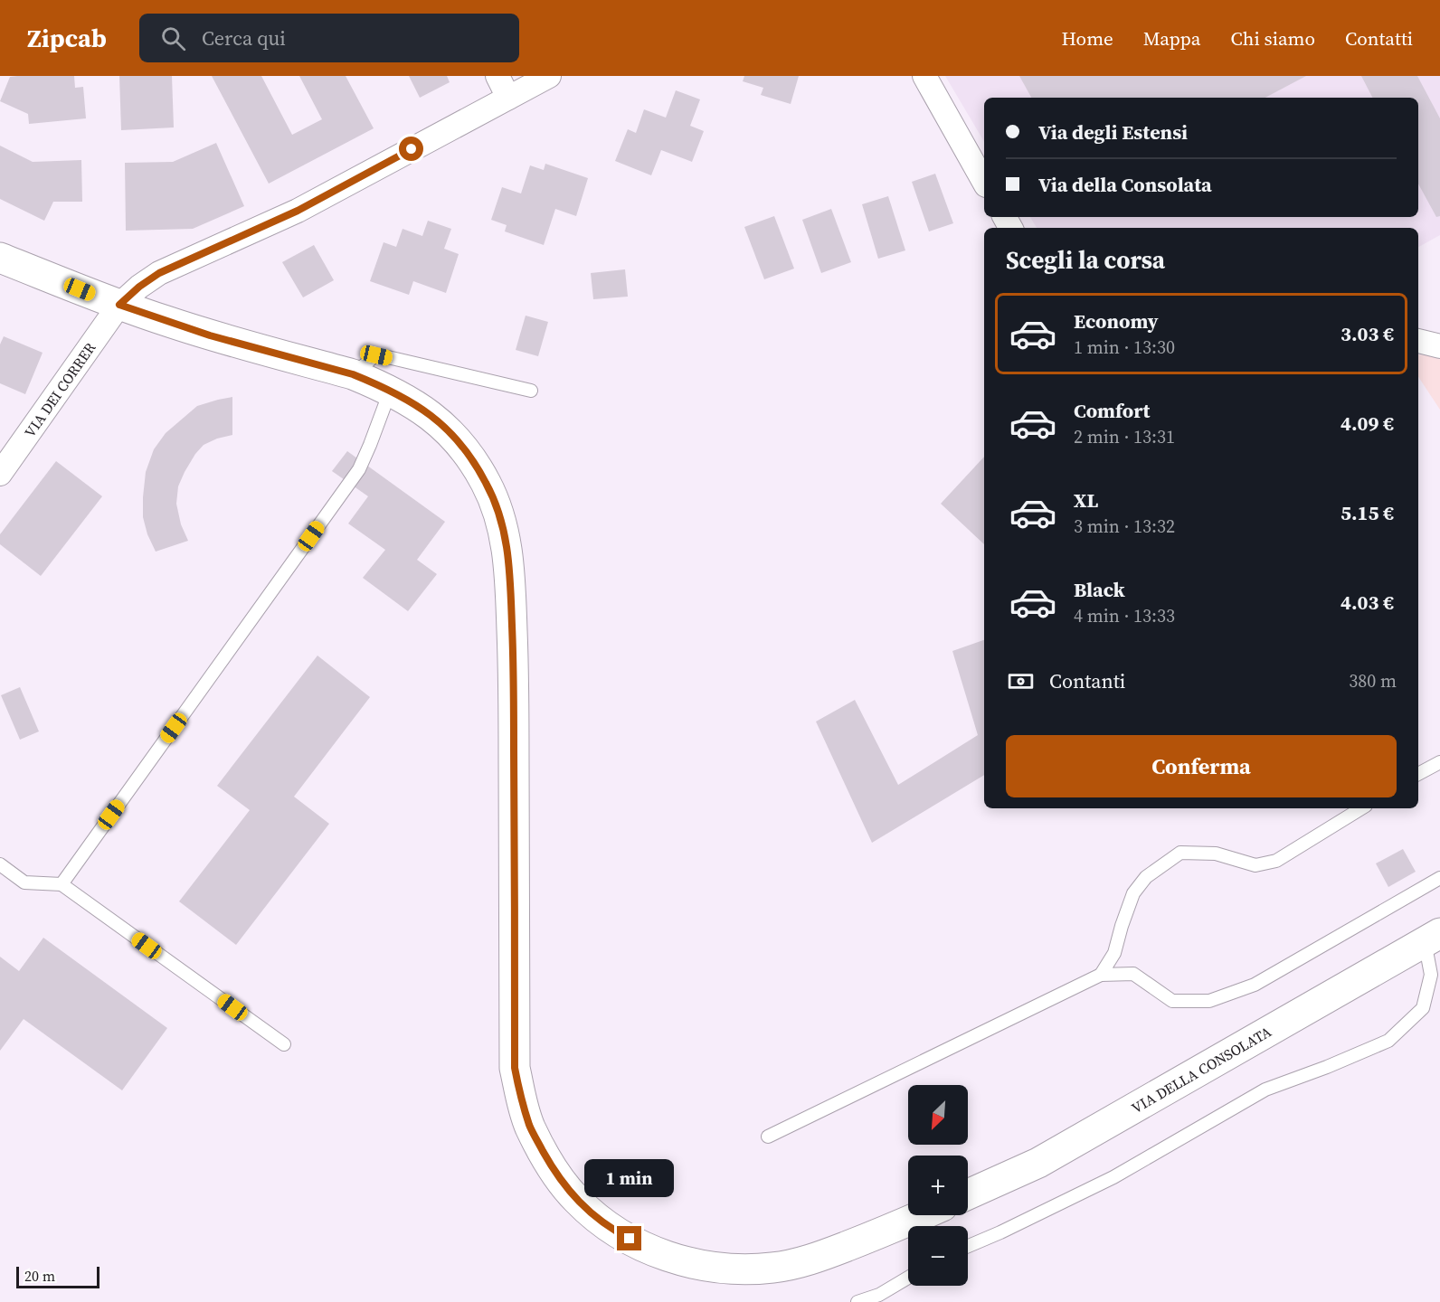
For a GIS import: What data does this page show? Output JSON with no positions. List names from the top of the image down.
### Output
{
  "streets": {
    "main road": ["VIA DELLA CONSOLATA"],
    "street": ["VIA DEI CORRER"]
  },
  "scale_bar": "20 m",
  "north": "bottom left",
  "page": {
    "header": "Zipcab",
    "search": "Cerca qui",
    "nav": [
      "Home",
      "Mappa",
      "Chi siamo",
      "Contatti"
    ],
    "banner": ["Via degli Estensi", "Via della Consolata"],
    "heading": "Scegli la corsa",
    "list": [
      {
        "name": "Economy",
        "note": "1 min · 13:30",
        "value": "3.03 €"
      },
      {
        "name": "Comfort",
        "note": "2 min · 13:31",
        "value": "4.09 €"
      },
      {
        "name": "XL",
        "note": "3 min · 13:32",
        "value": "5.15 €"
      },
      {
        "name": "Black",
        "note": "4 min · 13:33",
        "value": "4.03 €"
      }
    ],
    "pay": ["Contanti", "380 m"],
    "buttons": "Conferma",
    "map_buttons": ["+", "−"],
    "bubble": "1 min",
    "scale": "20 m"
  }
}
